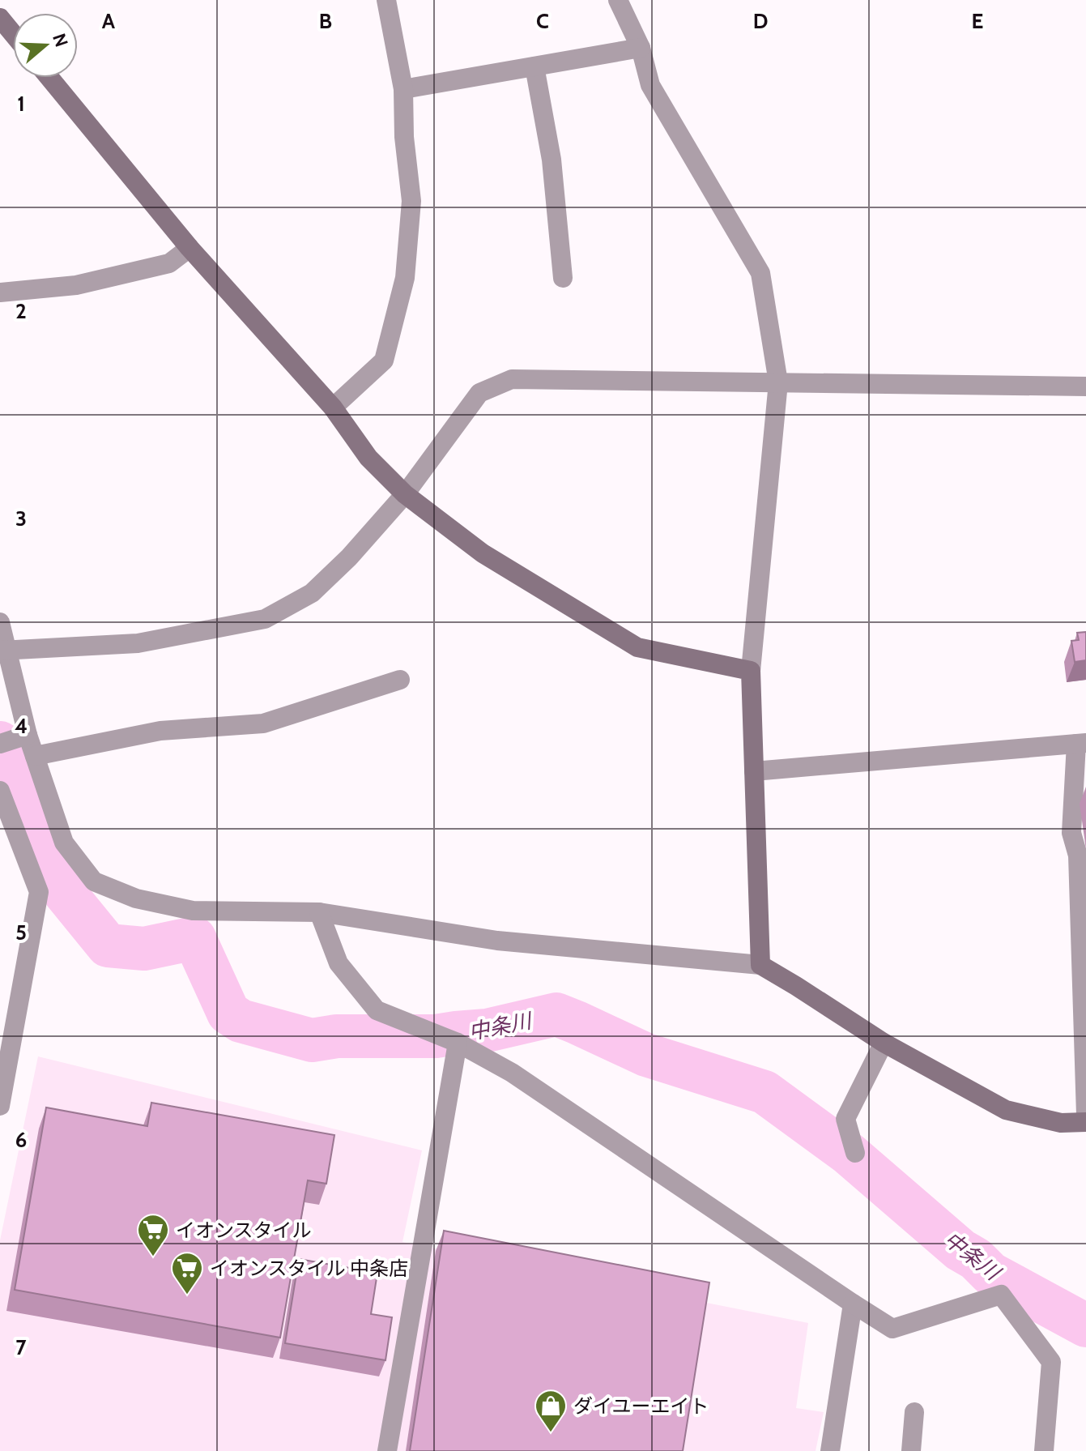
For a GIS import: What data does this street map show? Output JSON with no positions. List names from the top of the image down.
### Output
{
  "water": ["中条川"],
  "places": {
    "supermarket": ["イオンスタイル", "イオンスタイル 中条店"],
    "shop": ["ダイユーエイト"]
  },
  "north": "right",
  "grid": {
    "columns": [
      "A",
      "B",
      "C",
      "D",
      "E"
    ],
    "rows": [
      "1",
      "2",
      "3",
      "4",
      "5",
      "6",
      "7"
    ]
  }
}
